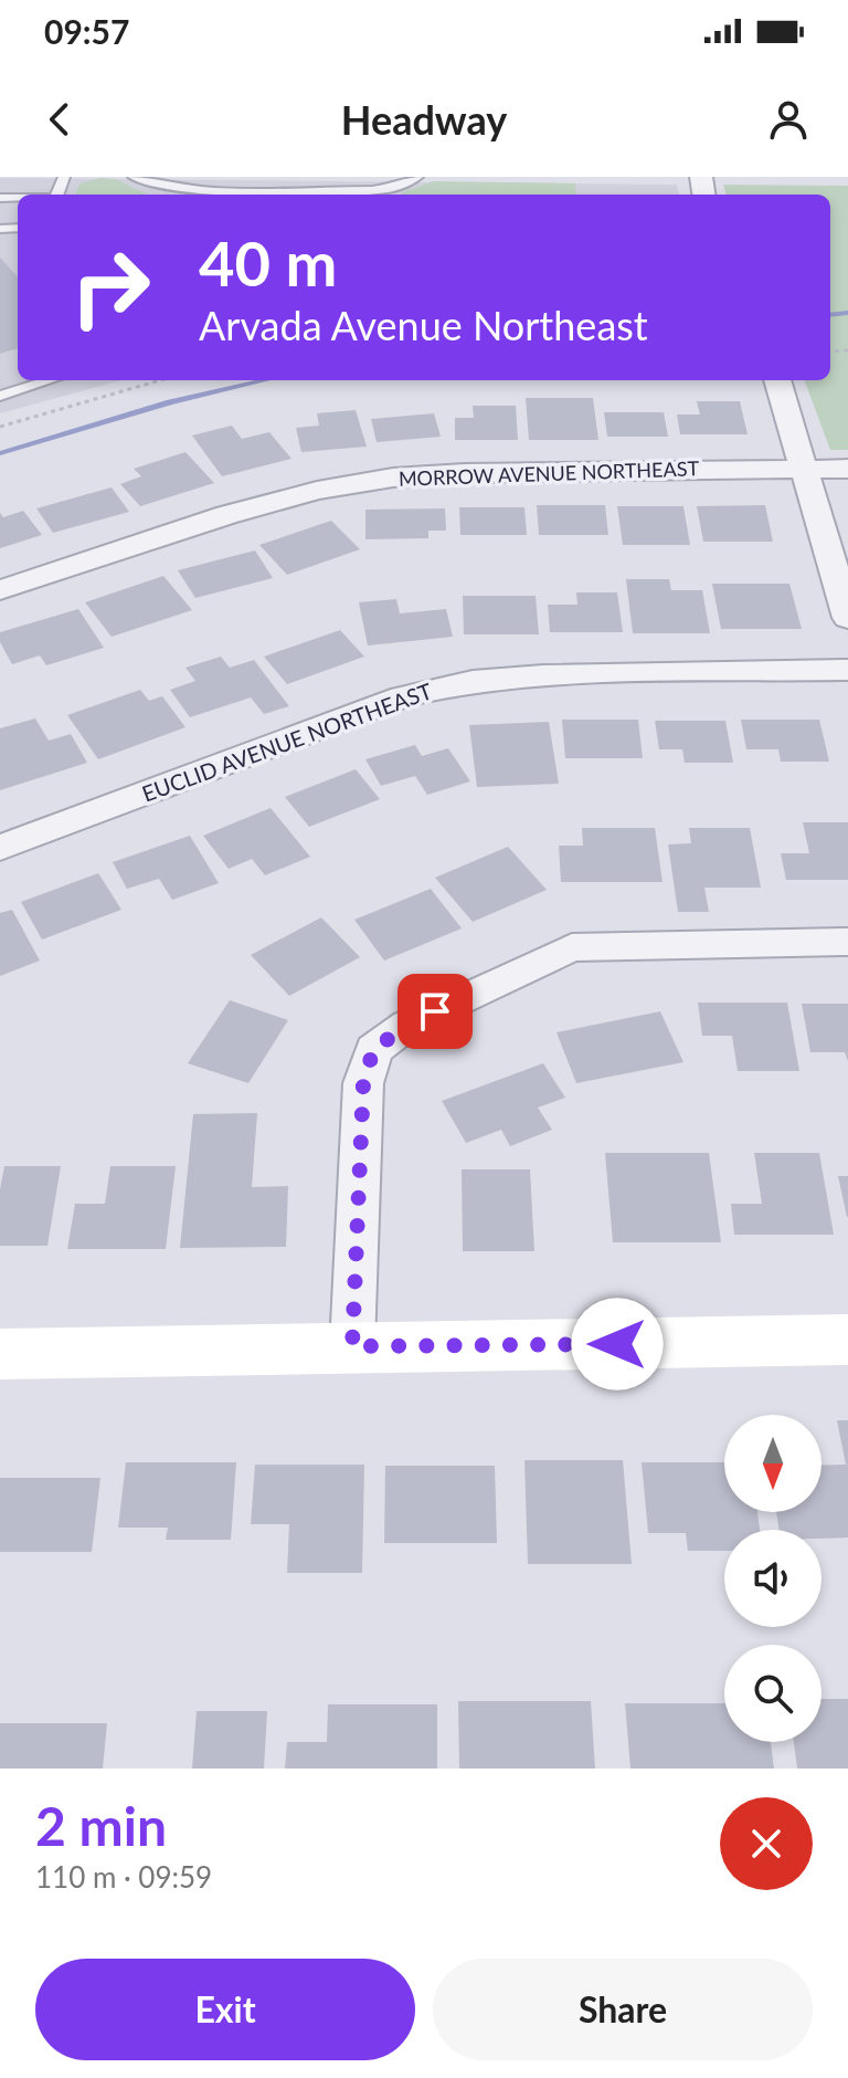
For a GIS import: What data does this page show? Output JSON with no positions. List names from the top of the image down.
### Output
{
  "streets": {
    "street": ["MORROW AVENUE NORTHEAST", "EUCLID AVENUE NORTHEAST"]
  },
  "north": "bottom",
  "page": {
    "status": "09:57",
    "header": "Headway",
    "turn": ["40 m", "Arvada Avenue Northeast"],
    "heading": ["2 min", "110 m · 09:59"],
    "buttons": ["Exit", "Share"]
  }
}
